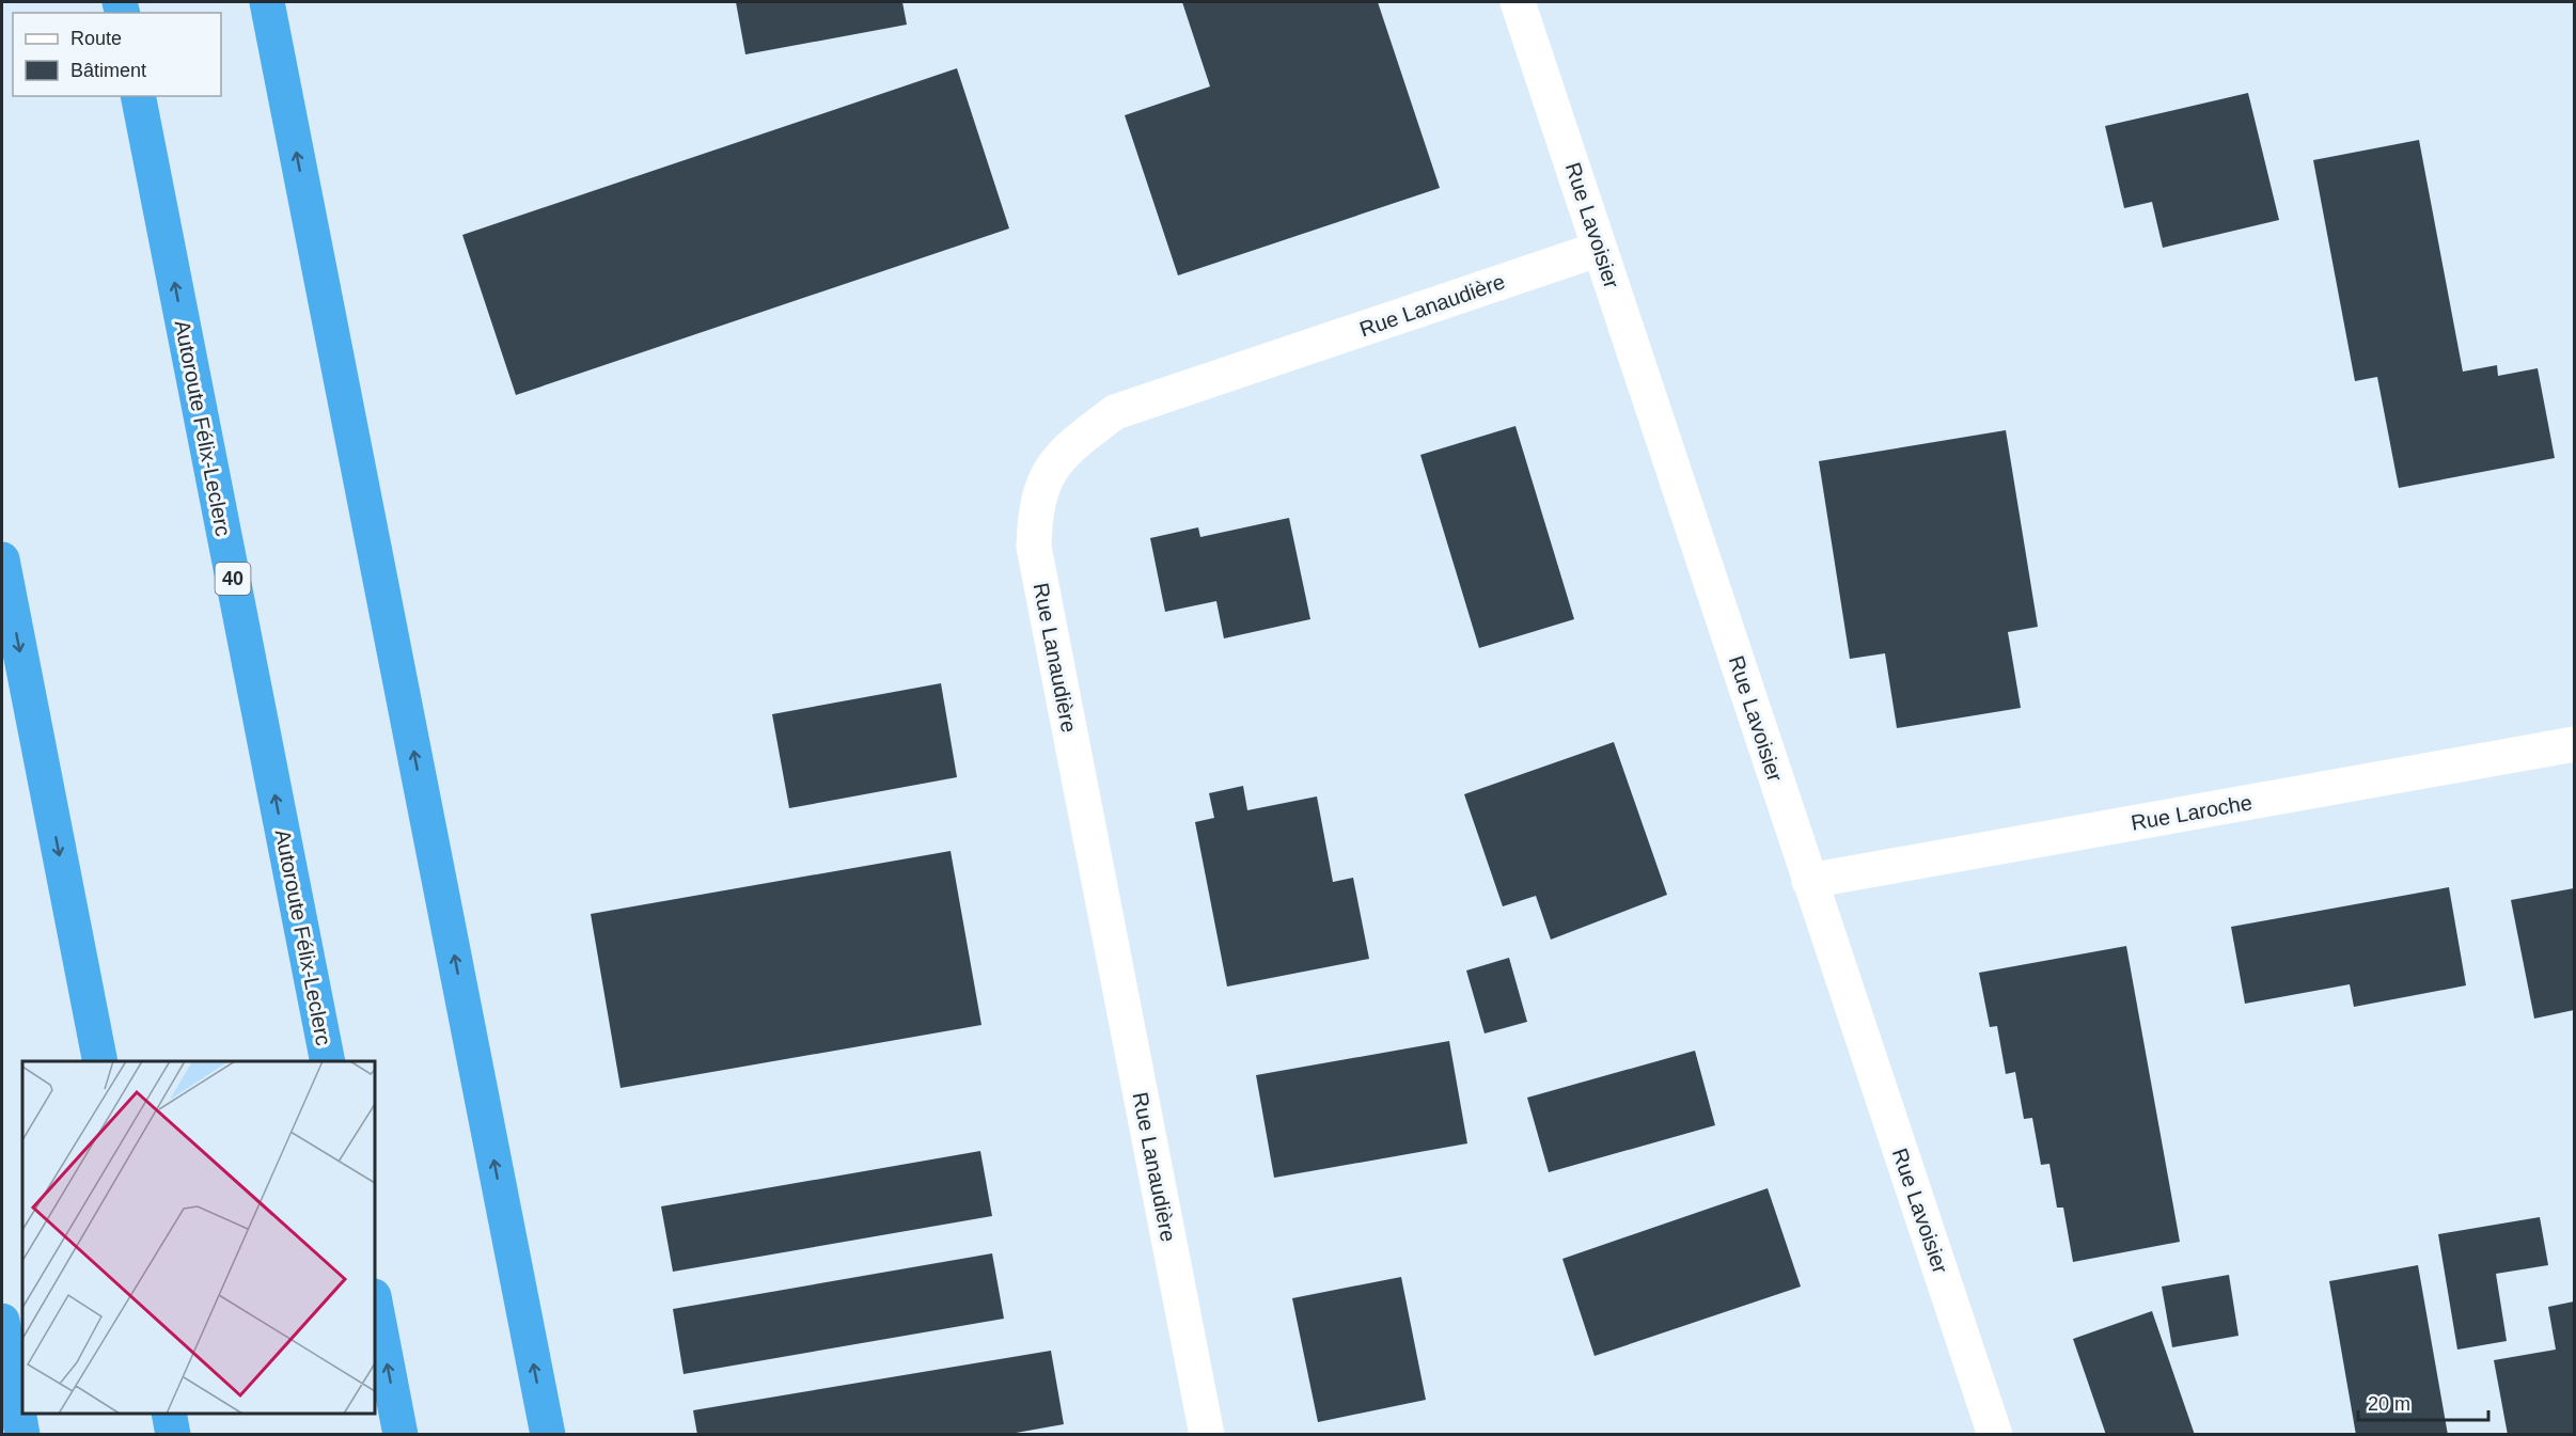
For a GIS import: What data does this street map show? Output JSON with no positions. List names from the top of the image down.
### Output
{
  "streets": {
    "highway": ["Autoroute Félix-Leclerc", "40"],
    "street": ["Rue Lavoisier", "Rue Lanaudière", "Rue Laroche"]
  },
  "crossings": [
    ["Rue Lavoisier", "Rue Lanaudière"],
    ["Rue Lavoisier", "Rue Laroche"]
  ],
  "legend": ["Route", "Bâtiment"],
  "scale_bar": "20 m"
}
